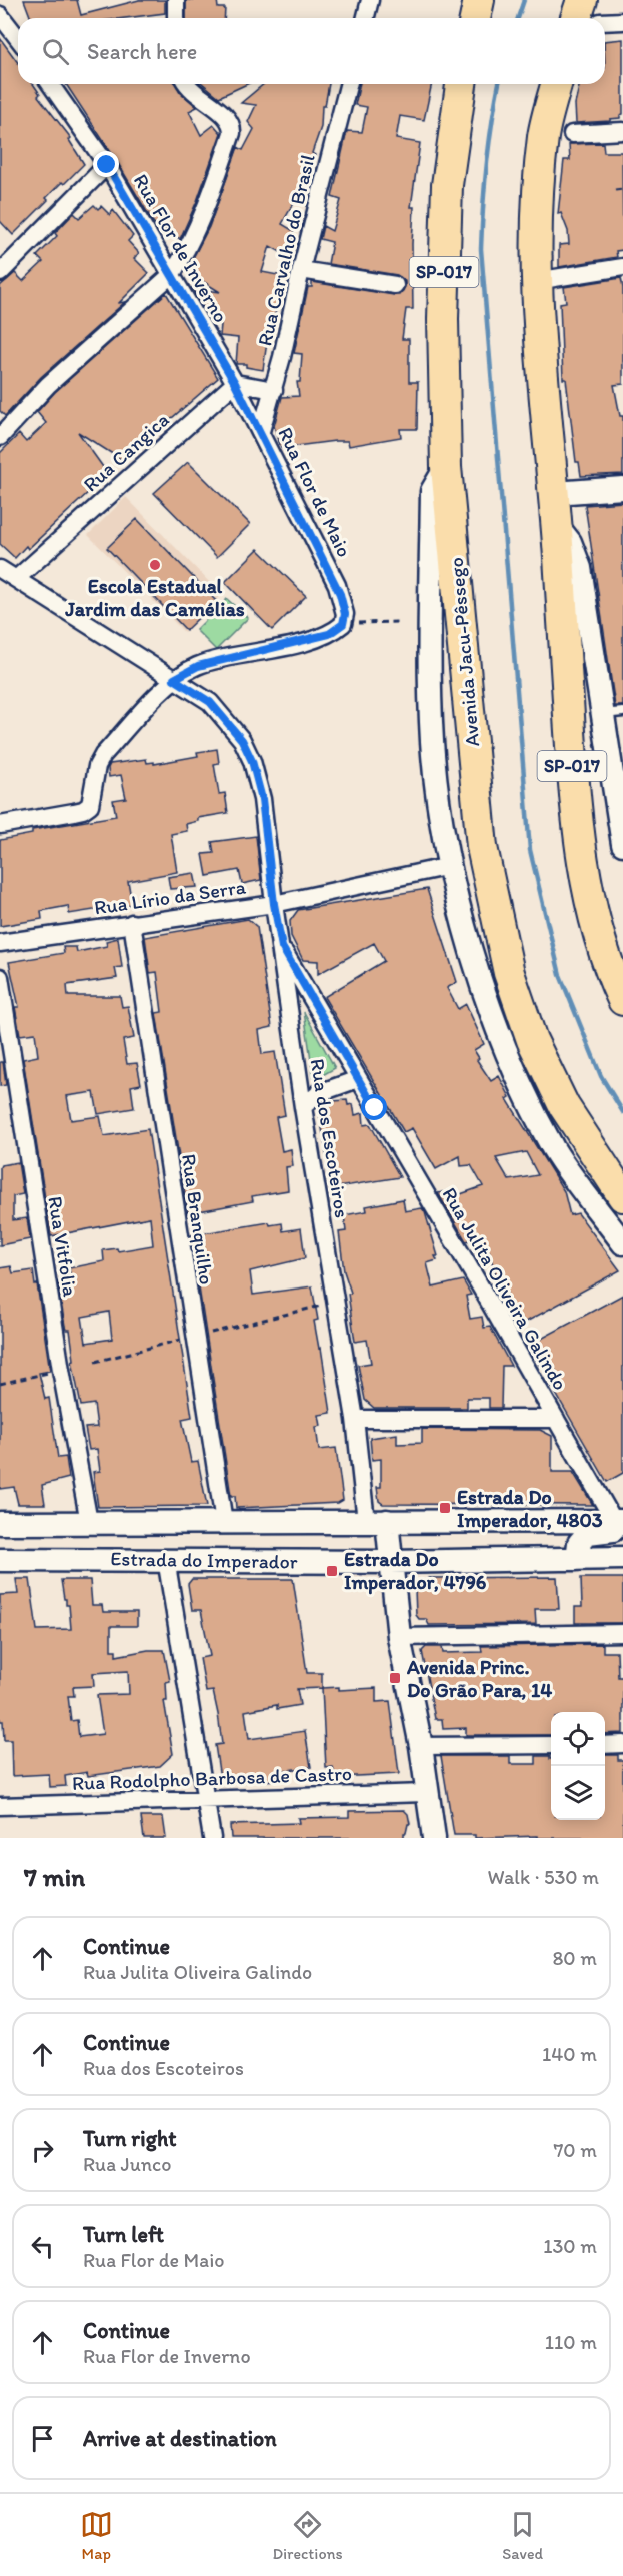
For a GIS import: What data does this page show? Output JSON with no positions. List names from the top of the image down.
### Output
{
  "streets": {
    "highway": ["SP-017", "Avenida Jacu-Pêssego"],
    "street": [
      "Rua Flor de Inverno",
      "Rua Carvalho do Brasil",
      "Rua Cangica",
      "Rua Flor de Maio",
      "Rua Lírio da Serra",
      "Rua dos Escoteiros",
      "Rua Branquilho",
      "Rua Vitfolia",
      "Rua Julita Oliveira Galindo",
      "Estrada do Imperador",
      "Rua Rodolpho Barbosa de Castro"
    ]
  },
  "crossings": [
    ["Rua Flor de Inverno", "Rua Cangica"],
    ["Rua Flor de Inverno", "Rua Flor de Maio"],
    ["Rua Carvalho do Brasil", "Rua Flor de Maio"],
    ["Rua Cangica", "Rua Flor de Maio"],
    ["Rua Cangica", "Rua dos Escoteiros"],
    ["Avenida Jacu-Pêssego", "Rua Lírio da Serra"],
    ["Rua Lírio da Serra", "Rua dos Escoteiros"],
    ["Rua Lírio da Serra", "Rua Branquilho"],
    ["Rua dos Escoteiros", "Rua Julita Oliveira Galindo"],
    ["Rua dos Escoteiros", "Estrada do Imperador"],
    ["Rua Branquilho", "Estrada do Imperador"],
    ["Rua Vitfolia", "Estrada do Imperador"],
    ["Rua Julita Oliveira Galindo", "Estrada do Imperador"]
  ],
  "places": {
    "other": ["Escola Estadual Jardim das Camélias"],
    "transit": ["Estrada Do Imperador, 4803", "Estrada Do Imperador, 4796", "Avenida Princ. Do Grão Para, 14"]
  },
  "page": {
    "search": "Search here",
    "heading": ["7 min", "Walk · 530 m"],
    "list": [
      ["Continue", "Rua Julita Oliveira Galindo", "80 m"],
      ["Continue", "Rua dos Escoteiros", "140 m"],
      ["Turn right", "Rua Junco", "70 m"],
      ["Turn left", "Rua Flor de Maio", "130 m"],
      ["Continue", "Rua Flor de Inverno", "110 m"],
      "Arrive at destination"
    ],
    "nav": ["Map", "Directions", "Saved"]
  }
}
